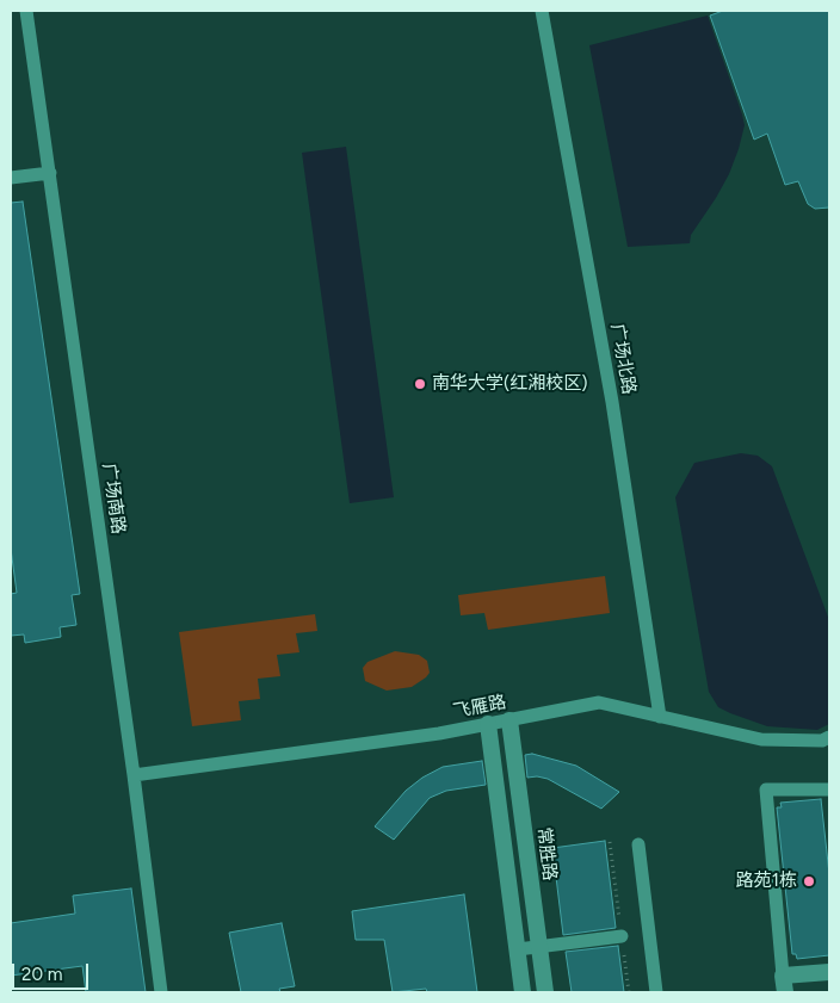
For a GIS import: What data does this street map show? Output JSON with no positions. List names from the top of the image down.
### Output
{
  "streets": {
    "street": ["常胜路"],
    "lane": ["广场北路", "广场南路", "飞雁路"]
  },
  "crossings": [
    ["广场北路", "飞雁路"],
    ["广场南路", "飞雁路"],
    ["飞雁路", "常胜路"]
  ],
  "places": ["南华大学(红湘校区)", "路苑1栋"],
  "scale_bar": "20 m"
}
